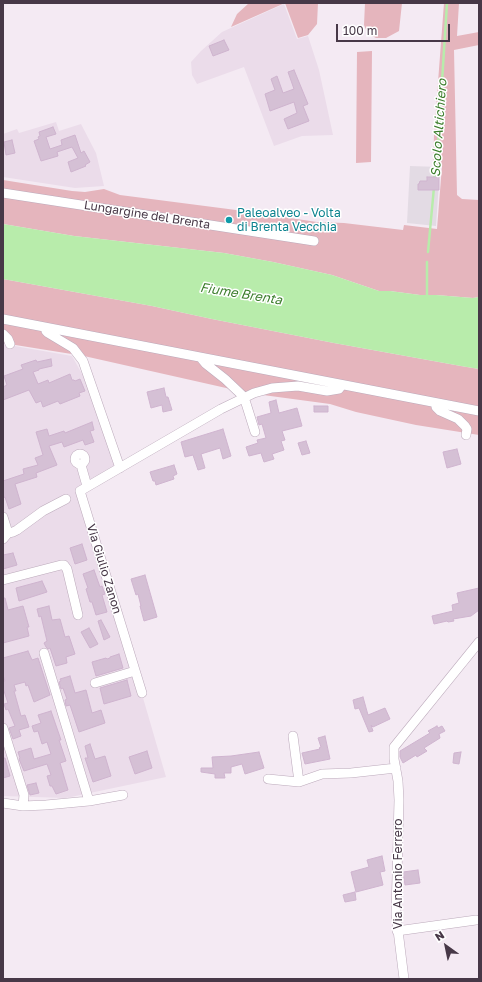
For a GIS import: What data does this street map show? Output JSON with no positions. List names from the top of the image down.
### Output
{
  "streets": {
    "street": ["Lungargine del Brenta", "Via Giulio Zanon", "Via Antonio Ferrero"]
  },
  "water": ["Scolo Altichiero", "Fiume Brenta"],
  "places": ["Paleoalveo - Volta di Brenta Vecchia"],
  "scale_bar": "100 m",
  "north": "top left"
}
